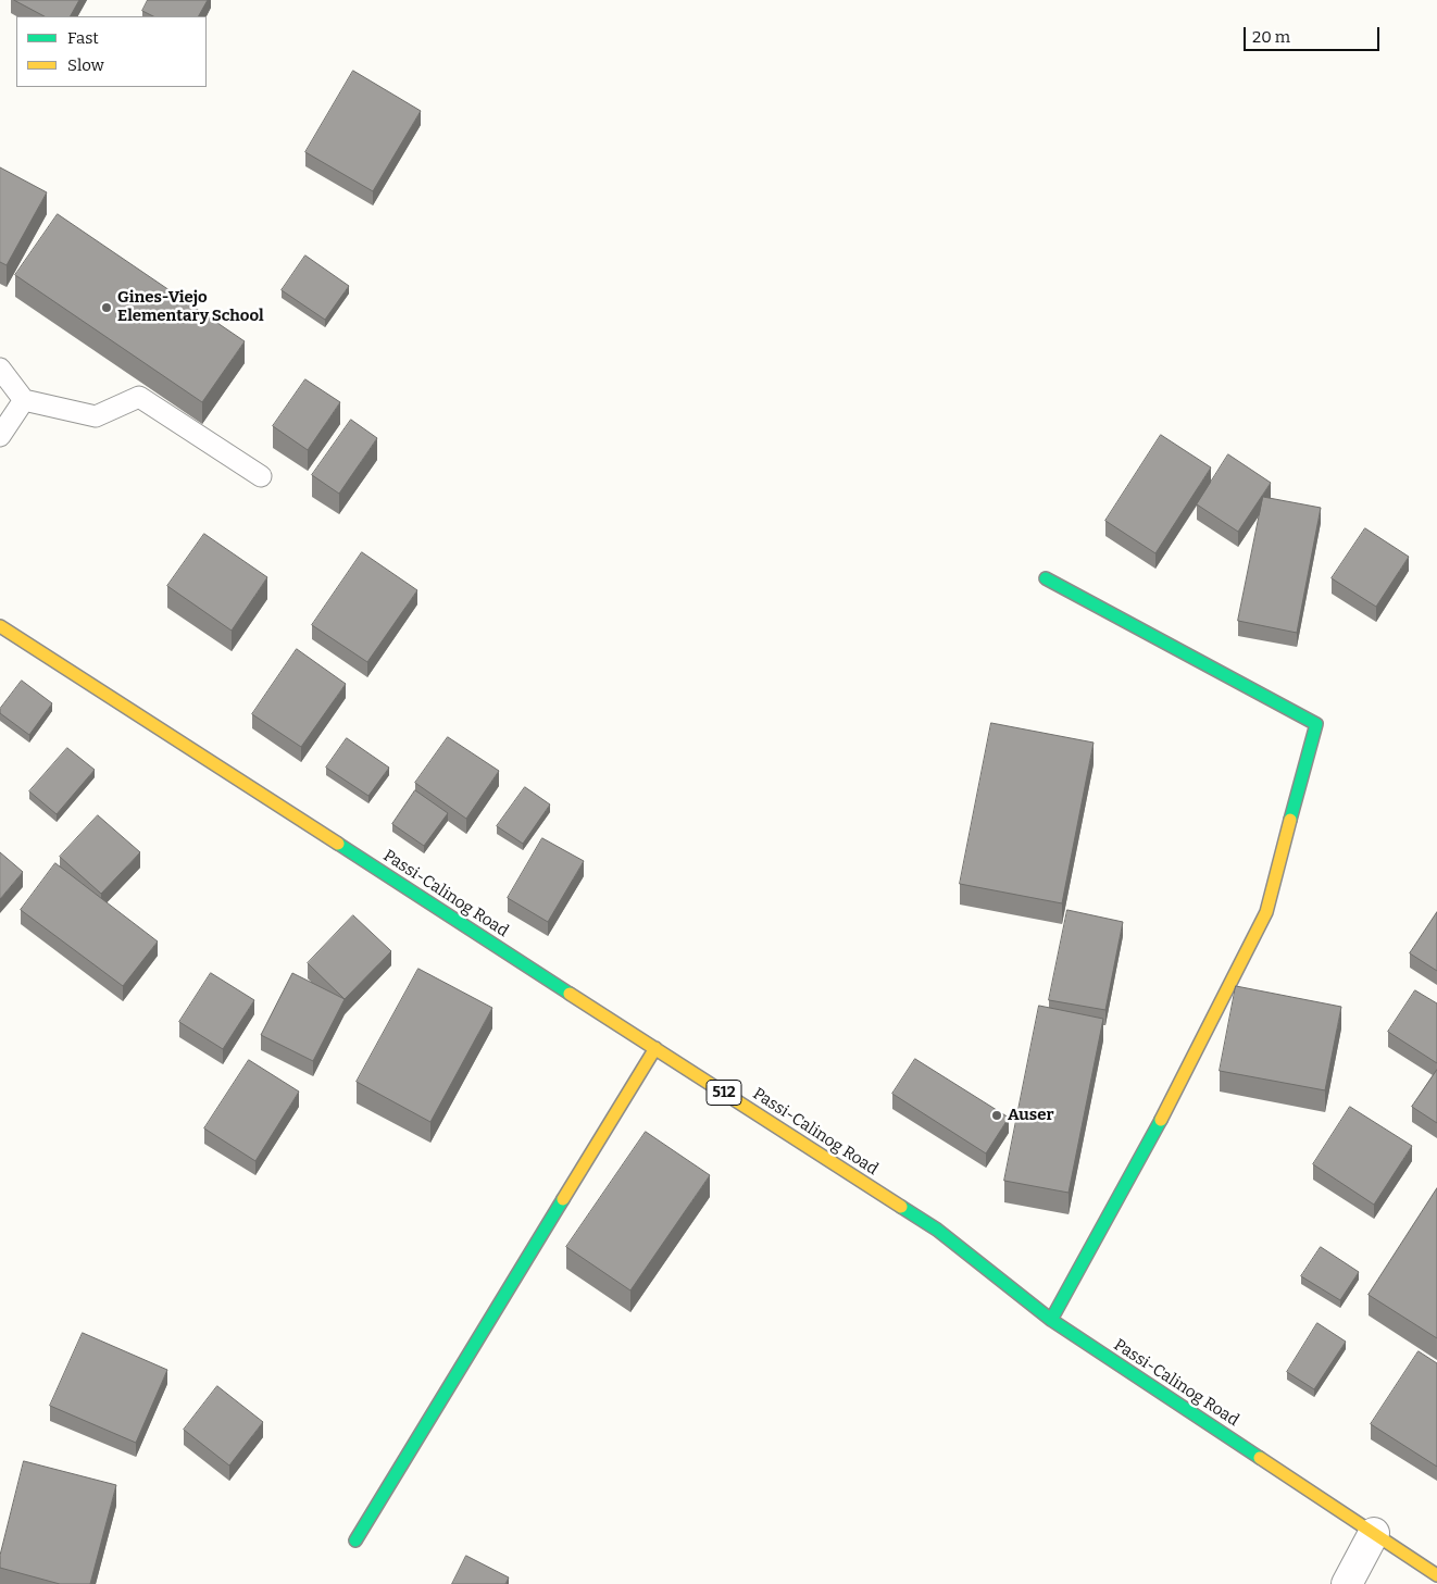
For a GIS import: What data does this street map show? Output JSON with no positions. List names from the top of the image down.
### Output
{
  "streets": {
    "main road": ["Passi-Calinog Road", "512"]
  },
  "places": ["Gines-Viejo Elementary School", "Auser"],
  "legend": ["Fast", "Slow"],
  "scale_bar": "20 m"
}
